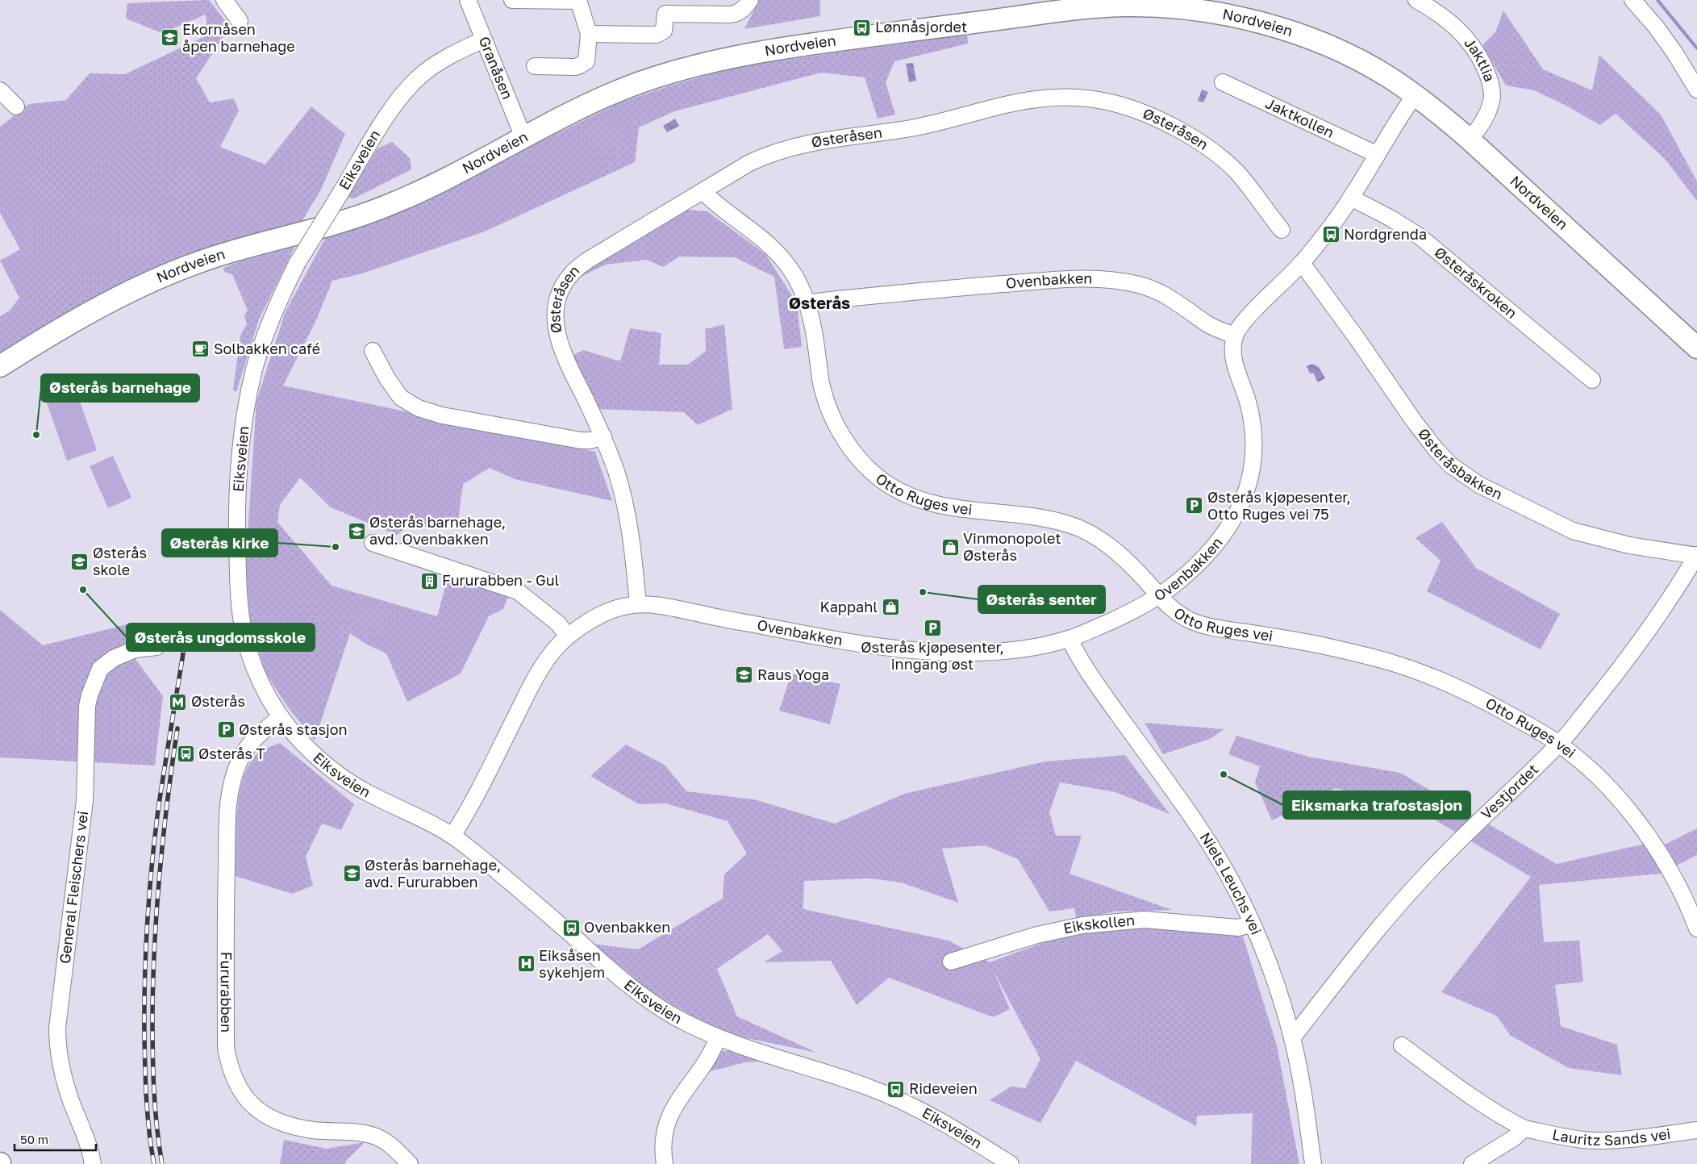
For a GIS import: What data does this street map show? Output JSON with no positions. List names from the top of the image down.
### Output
{
  "streets": {
    "main road": ["Nordveien"],
    "street": [
      "Jaktlia",
      "Granåsen",
      "Jaktkollen",
      "Østeråsen",
      "Eiksveien",
      "Ovenbakken",
      "Østeråskroken",
      "Østeråsbakken",
      "Otto Ruges vei",
      "Vestjordet",
      "Niels Leuchs vei",
      "General Fleischers vei",
      "Eikskollen",
      "Fururabben",
      "Lauritz Sands vei"
    ]
  },
  "crossings": [
    ["Nordveien", "Jaktlia"],
    ["Nordveien", "Granåsen"],
    ["Granåsen", "Eiksveien"],
    ["Østeråsen", "Ovenbakken"],
    ["Østeråsen", "Otto Ruges vei"],
    ["Eiksveien", "Ovenbakken"],
    ["Eiksveien", "Fururabben"],
    ["Ovenbakken", "Otto Ruges vei"],
    ["Ovenbakken", "Niels Leuchs vei"],
    ["Østeråsbakken", "Vestjordet"],
    ["Otto Ruges vei", "Vestjordet"],
    ["Vestjordet", "Niels Leuchs vei"],
    ["Niels Leuchs vei", "Eikskollen"]
  ],
  "districts": ["Østerås"],
  "places": {
    "bus stop": [
      "Lønnåsjordet",
      "Nordgrenda",
      "Østerås T",
      "Ovenbakken",
      "Rideveien"
    ],
    "school or university": [
      "Ekornåsen åpen barnehage",
      "Østerås barnehage, avd. Ovenbakken",
      "Østerås skole",
      "Raus Yoga",
      "Østerås barnehage, avd. Fururabben"
    ],
    "cafe": ["Solbakken café"],
    "other": [
      "Østerås barnehage",
      "Østerås kirke",
      "Østerås ungdomsskole",
      "Østerås senter",
      "Eiksmarka trafostasjon"
    ],
    "parking": ["Østerås kjøpesenter, Otto Ruges vei 75", "Østerås kjøpesenter, inngang øst", "Østerås stasjon"],
    "shop": ["Vinmonopolet Østerås", "Kappahl"],
    "building": ["Fururabben - Gul"],
    "metro station": ["Østerås"],
    "hospital": ["Eiksåsen sykehjem"]
  },
  "scale_bar": "50 m"
}
